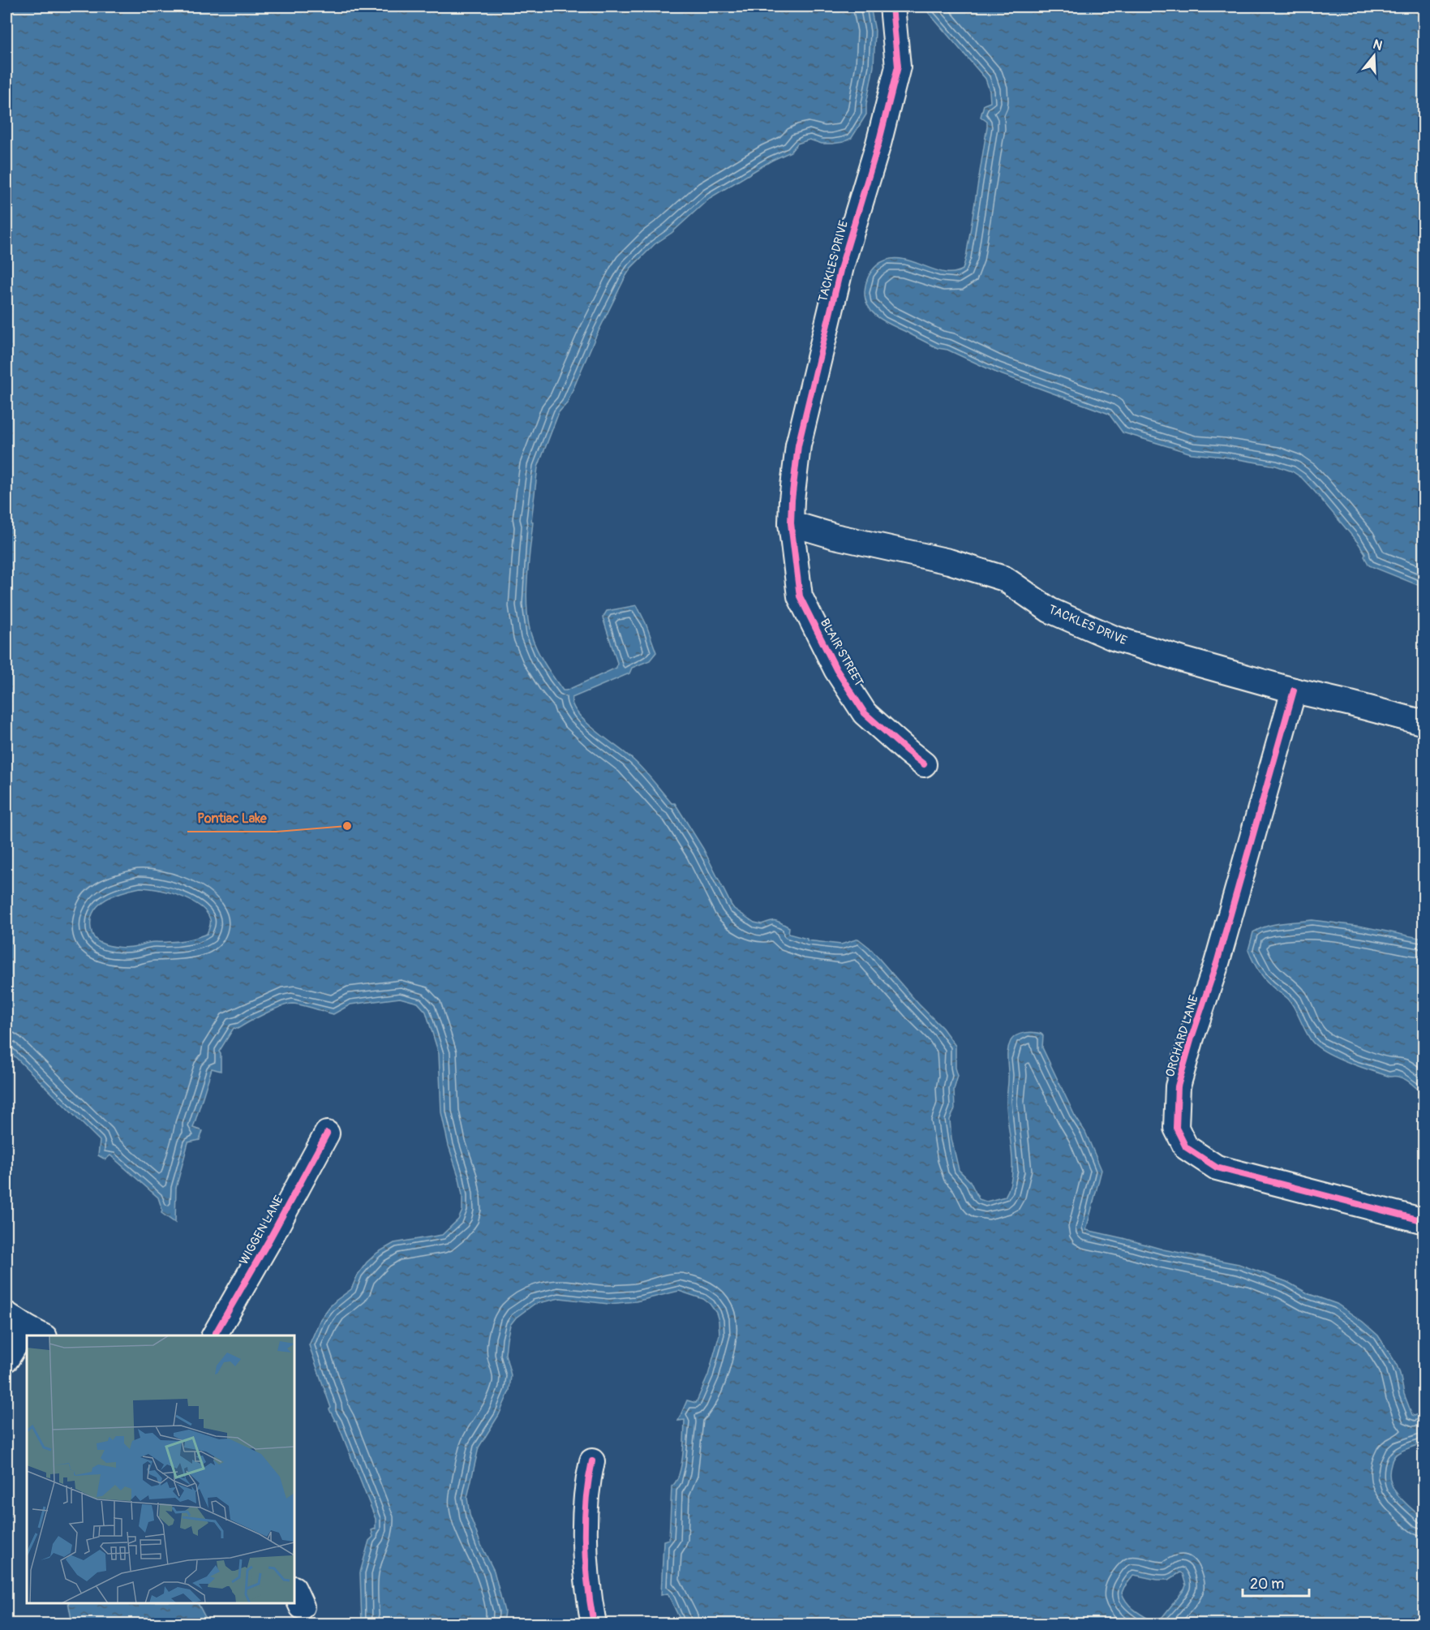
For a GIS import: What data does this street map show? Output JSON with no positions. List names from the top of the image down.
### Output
{
  "streets": {
    "street": [
      "TACKLES DRIVE",
      "BLAIR STREET",
      "ORCHARD LANE",
      "WIGGEN LANE"
    ]
  },
  "crossings": [
    ["TACKLES DRIVE", "BLAIR STREET"],
    ["TACKLES DRIVE", "ORCHARD LANE"]
  ],
  "places": ["Pontiac Lake"],
  "scale_bar": "20 m",
  "north": "top"
}
